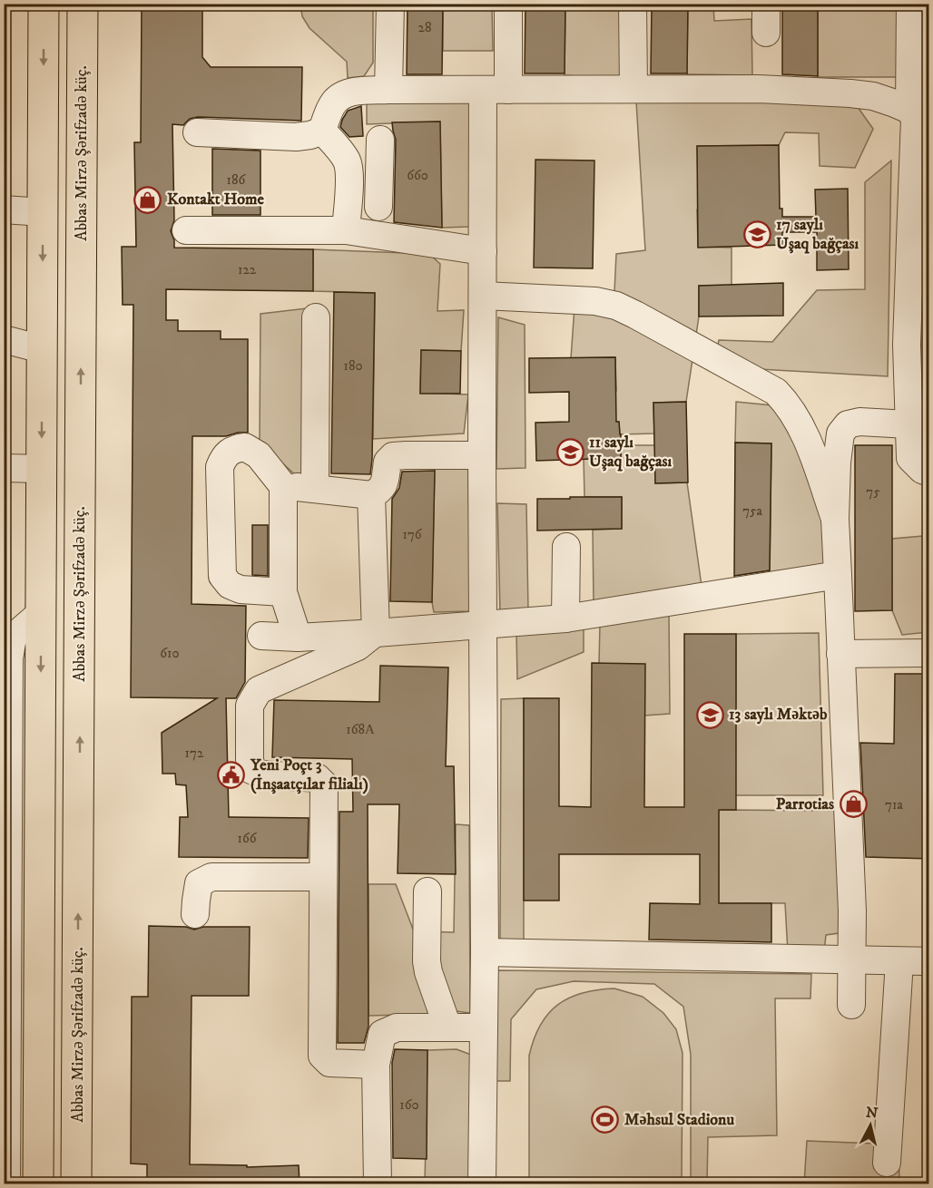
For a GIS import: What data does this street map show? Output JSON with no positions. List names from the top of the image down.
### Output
{
  "streets": {
    "main road": ["Abbas Mirzə Şərifzadə küç."]
  },
  "places": {
    "shop": ["Kontakt Home", "Parrotias"],
    "school or university": ["17 saylı Uşaq bağçası", "11 saylı Uşaq bağçası", "13 saylı Məktəb"],
    "public building": ["Yeni Poçt 3 (İnşaatçılar filialı)"],
    "sports": ["Məhsul Stadionu"]
  },
  "house_numbers": [
    "28",
    "660",
    "186",
    "122",
    "180",
    "75",
    "75a",
    "176",
    "610",
    "168А",
    "172",
    "71a",
    "166",
    "160"
  ],
  "north": "top"
}
